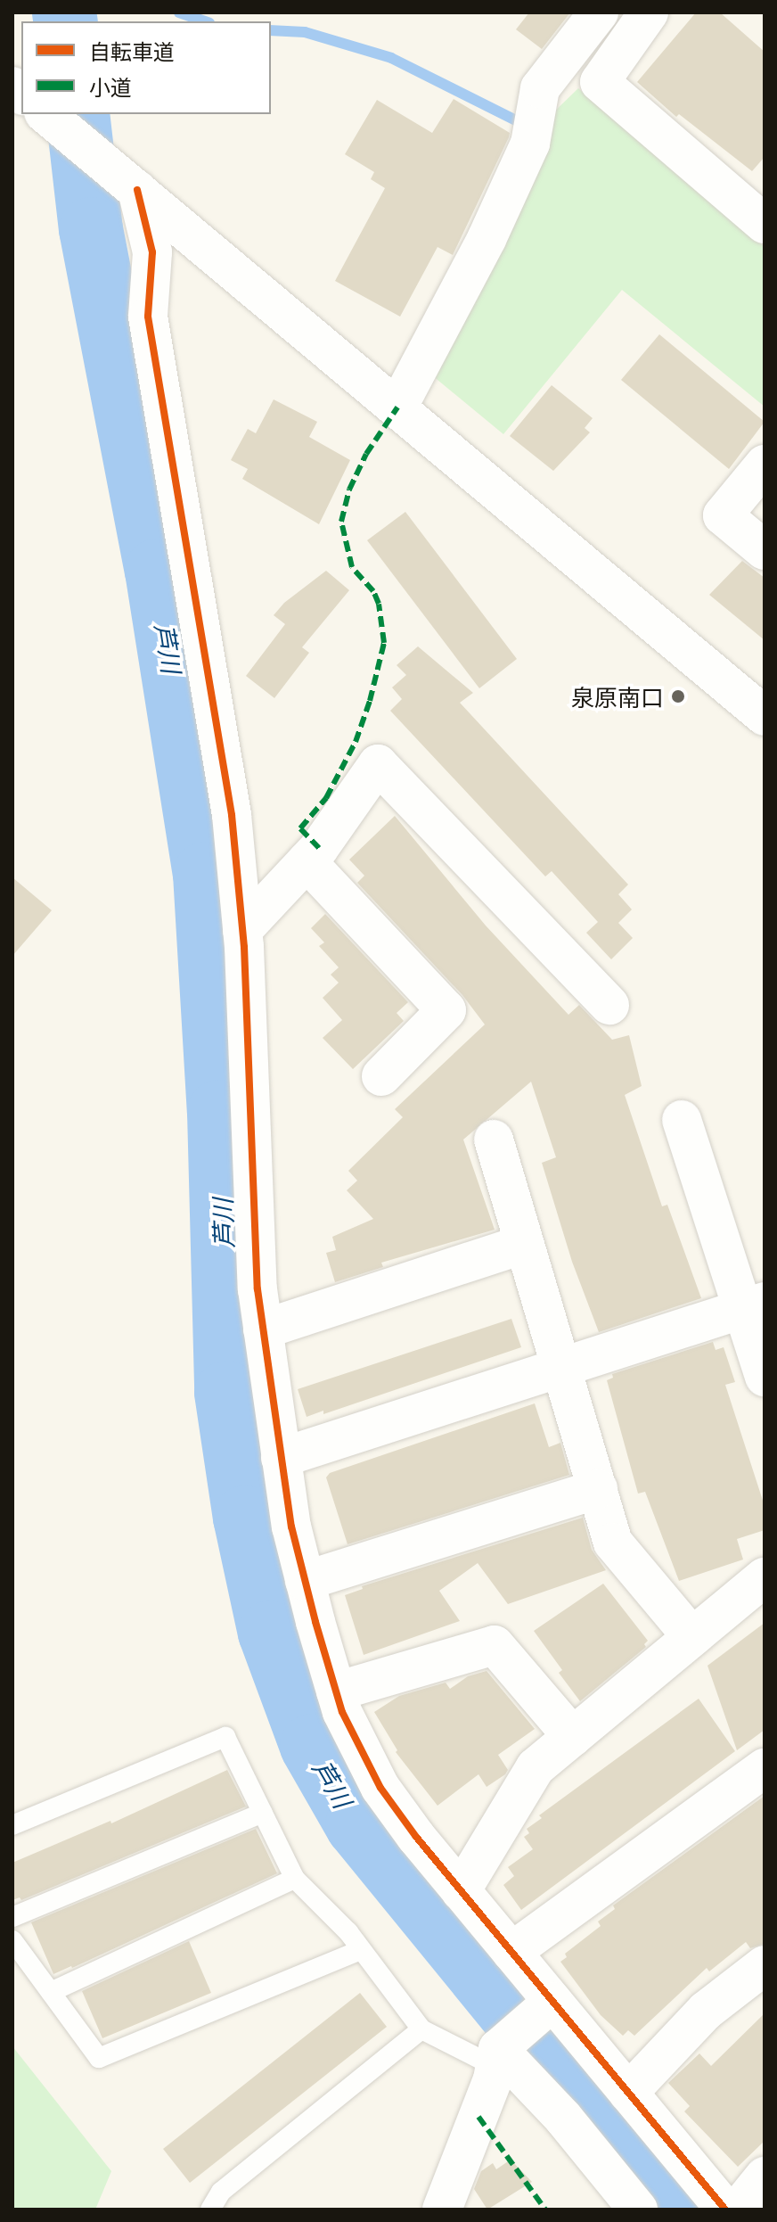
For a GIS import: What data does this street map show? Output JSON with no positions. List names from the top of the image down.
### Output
{
  "water": ["芦川"],
  "places": ["泉原南口"],
  "legend": ["自転車道", "小道"]
}
